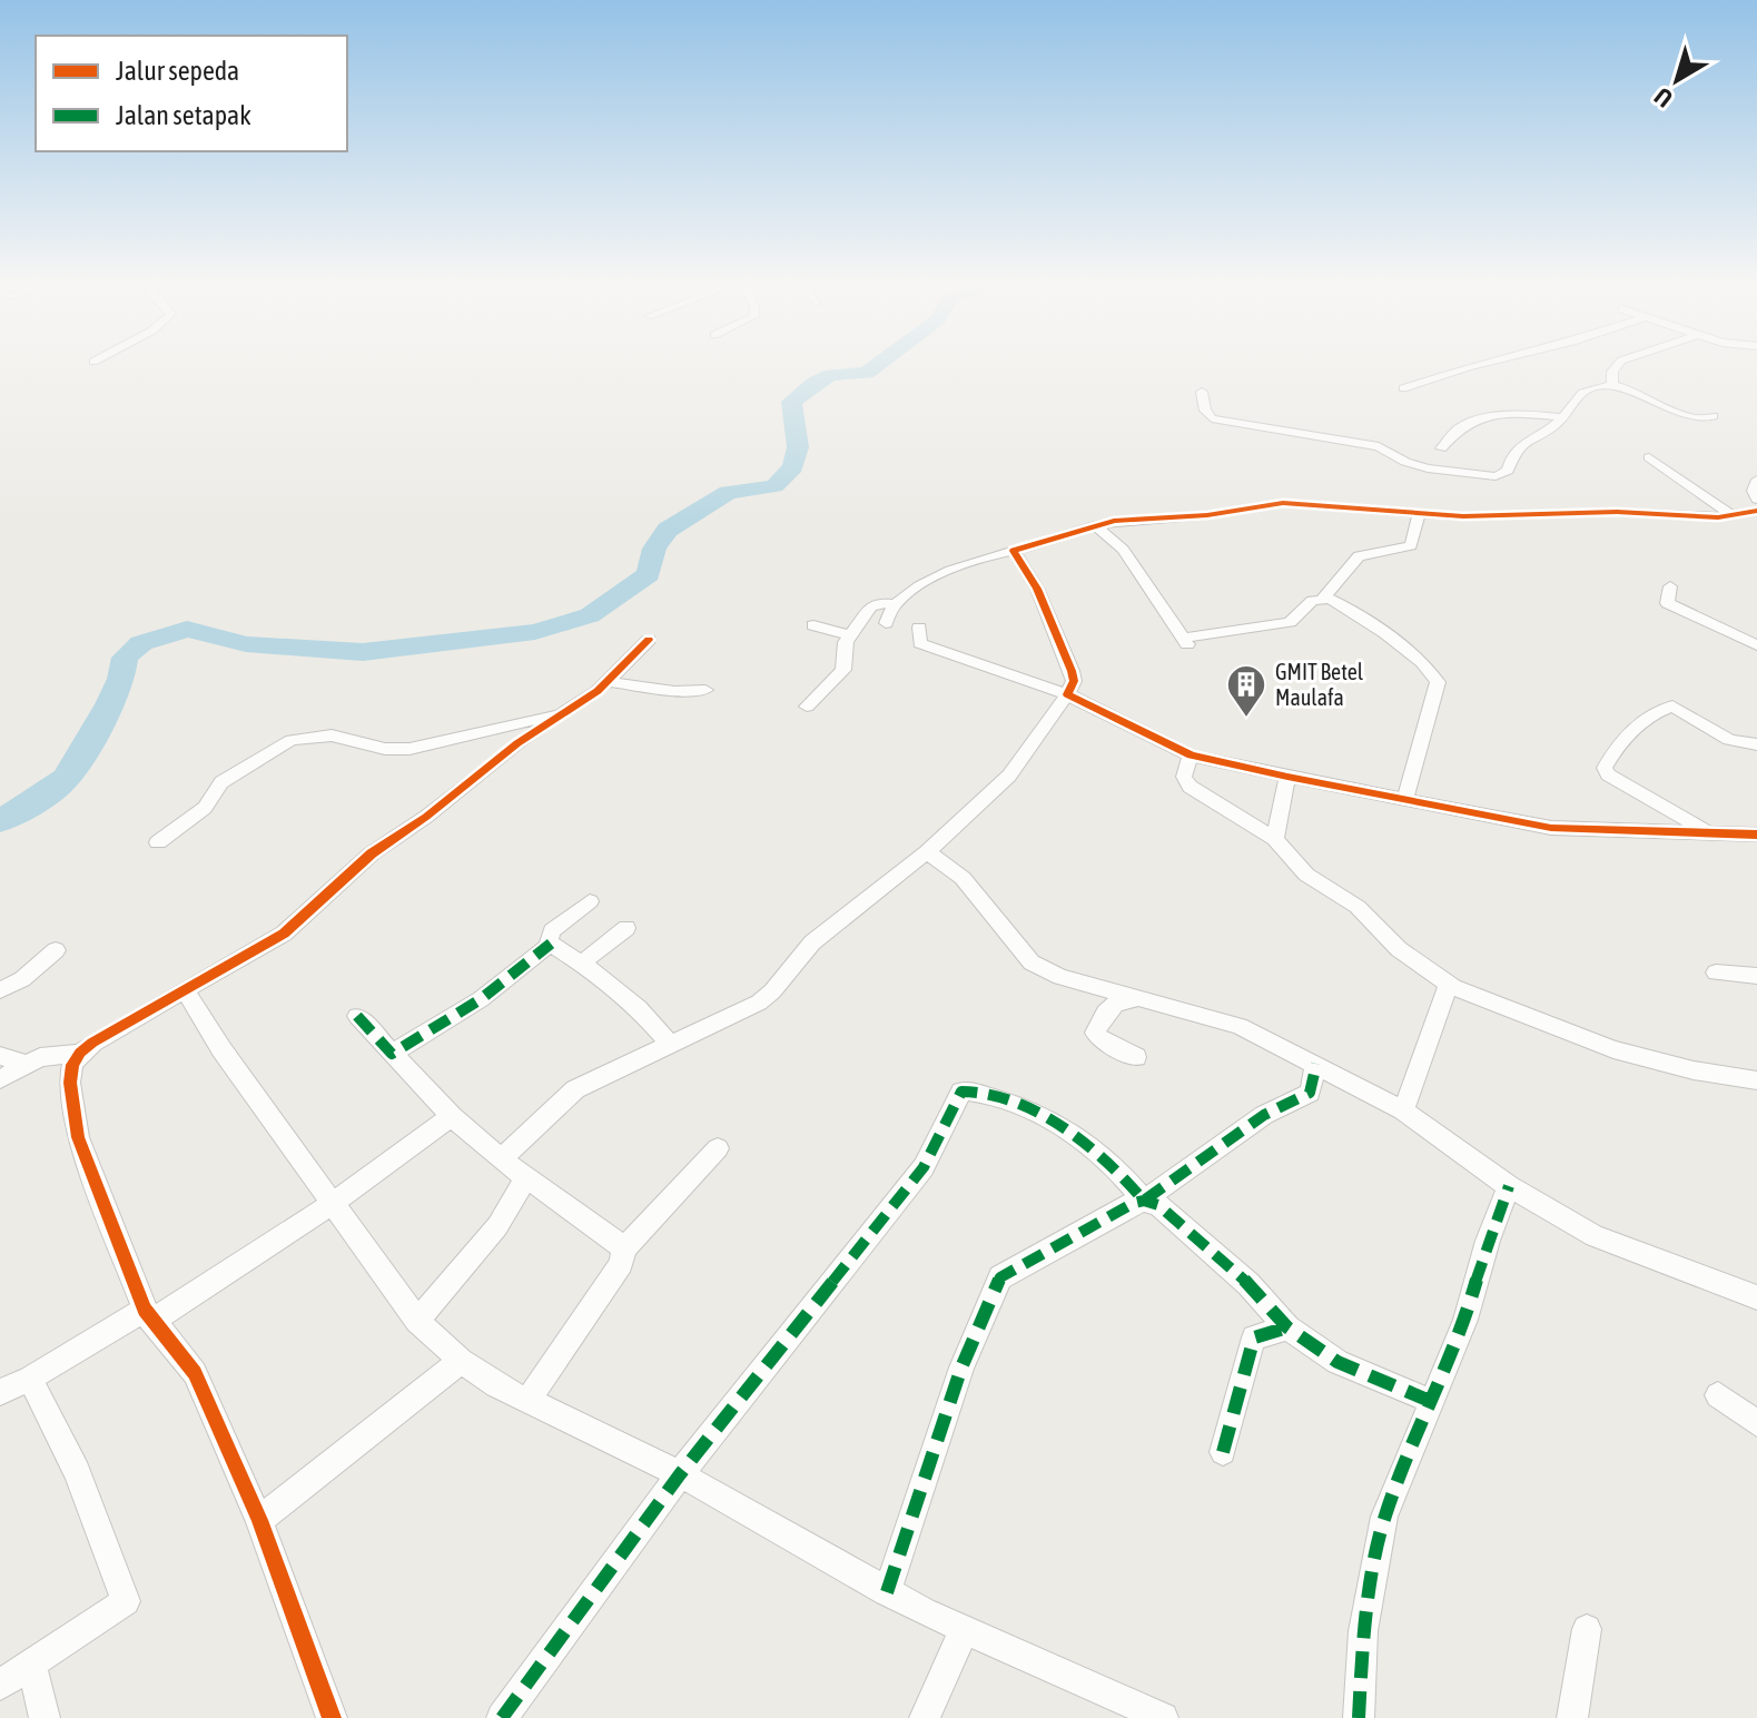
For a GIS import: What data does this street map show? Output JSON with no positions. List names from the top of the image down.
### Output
{
  "places": {
    "building": ["GMIT Betel Maulafa"]
  },
  "legend": ["Jalur sepeda", "Jalan setapak"],
  "north": "bottom left"
}
